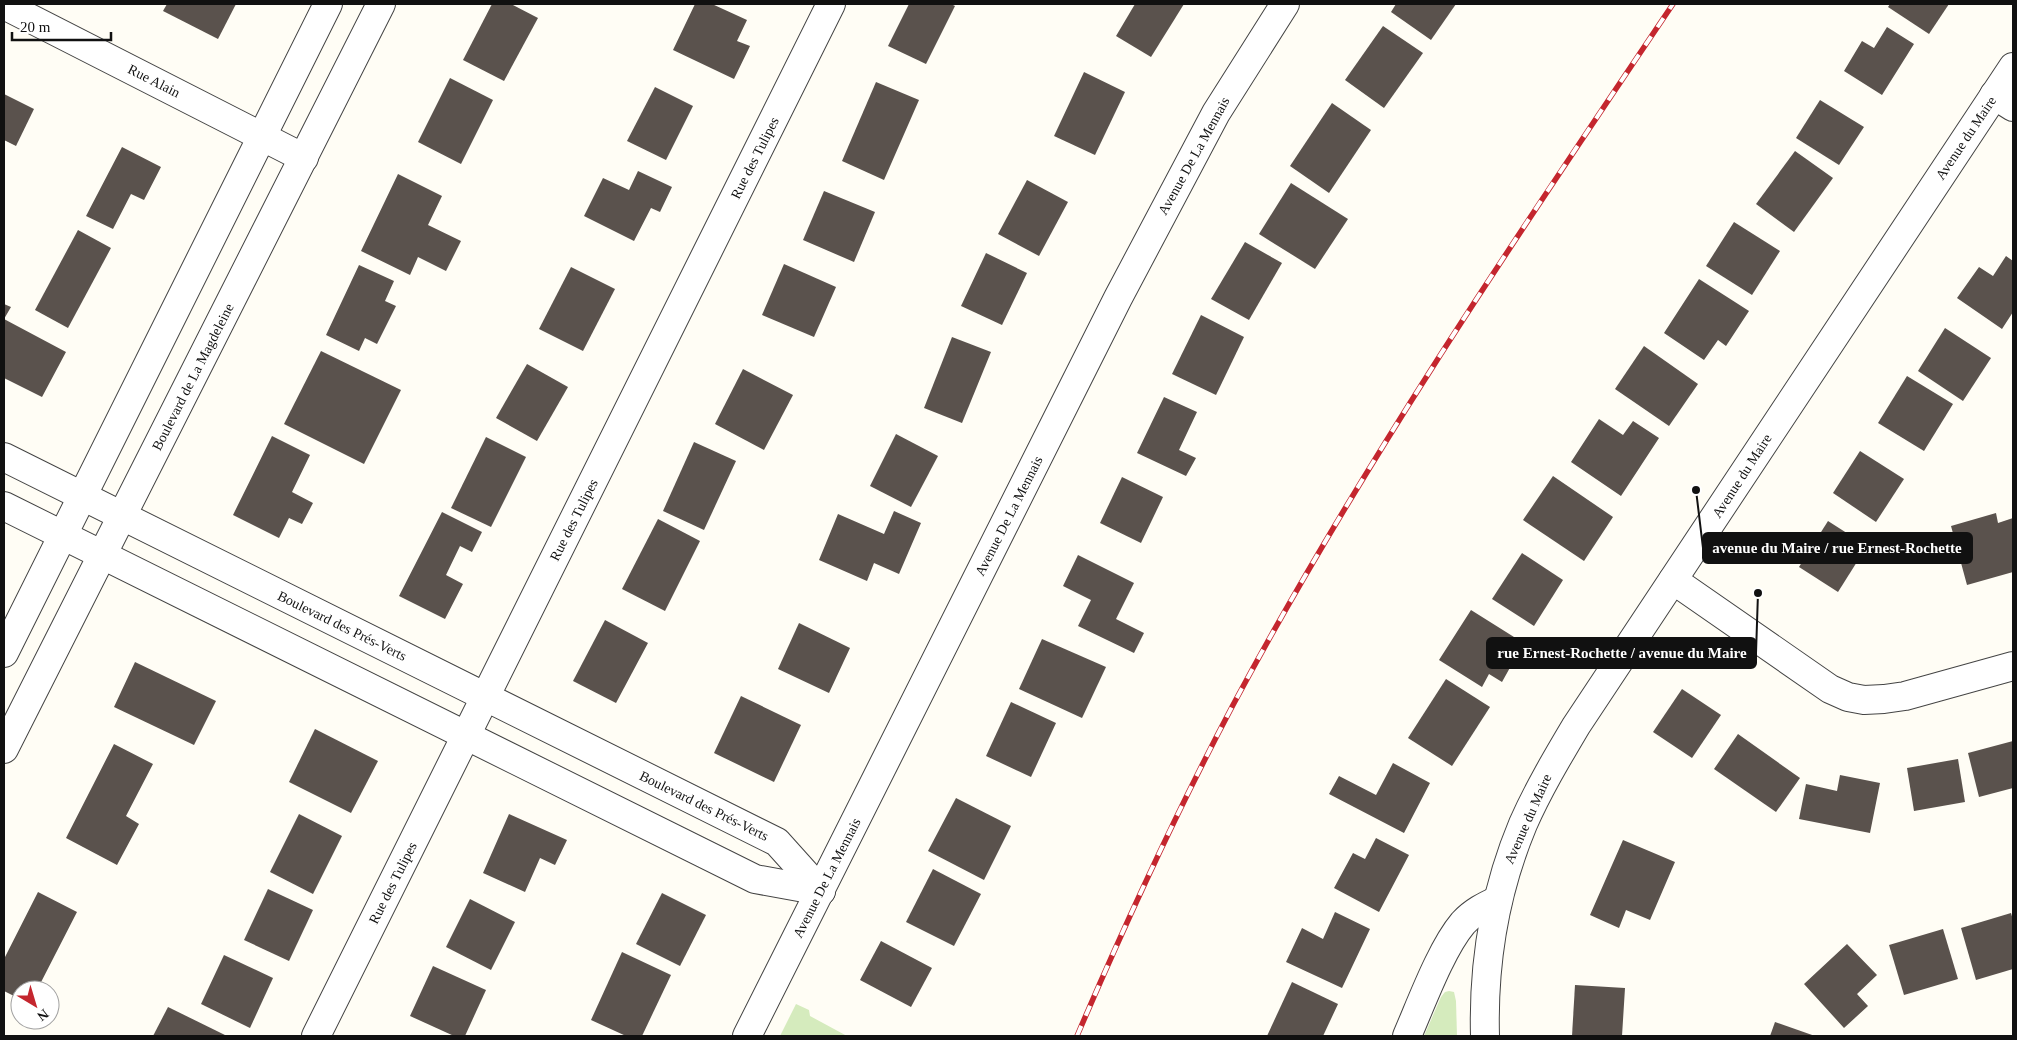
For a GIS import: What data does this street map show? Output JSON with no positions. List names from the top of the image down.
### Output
{
  "streets": {
    "street": [
      "Rue Alain",
      "Avenue du Maire",
      "Avenue De La Mennais",
      "Rue des Tulipes",
      "Boulevard de La Magdeleine",
      "Boulevard des Prés-Verts"
    ]
  },
  "crossings": [
    ["Rue Alain", "Boulevard de La Magdeleine"],
    ["Avenue De La Mennais", "Boulevard des Prés-Verts"],
    ["Rue des Tulipes", "Boulevard des Prés-Verts"],
    ["Boulevard de La Magdeleine", "Boulevard des Prés-Verts"]
  ],
  "places": ["avenue du Maire / rue Ernest-Rochette", "rue Ernest-Rochette / avenue du Maire"],
  "scale_bar": "20 m",
  "north": "bottom right"
}
